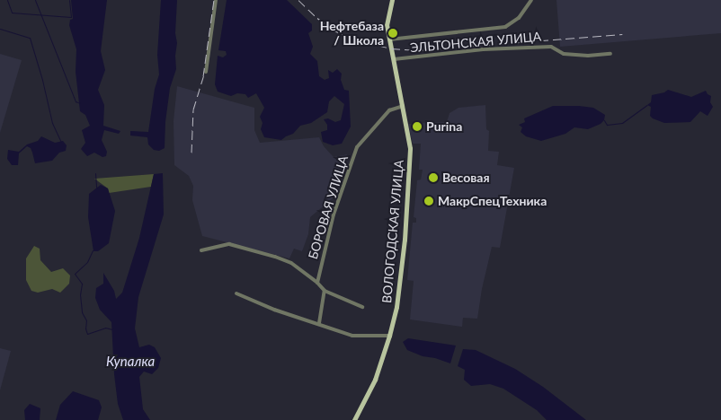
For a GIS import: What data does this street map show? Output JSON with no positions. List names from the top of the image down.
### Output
{
  "streets": {
    "main road": ["ВОЛОГОДСКАЯ УЛИЦА"],
    "street": ["ЭЛЬТОНСКАЯ УЛИЦА", "БОРОВАЯ УЛИЦА"]
  },
  "crossings": [
    ["ЭЛЬТОНСКАЯ УЛИЦА", "ВОЛОГОДСКАЯ УЛИЦА"],
    ["БОРОВАЯ УЛИЦА", "ВОЛОГОДСКАЯ УЛИЦА"]
  ],
  "water": ["Купалка"],
  "places": [
    "Нефтебаза / Школа",
    "Purina",
    "Весовая",
    "МакрСпецТехника"
  ]
}
